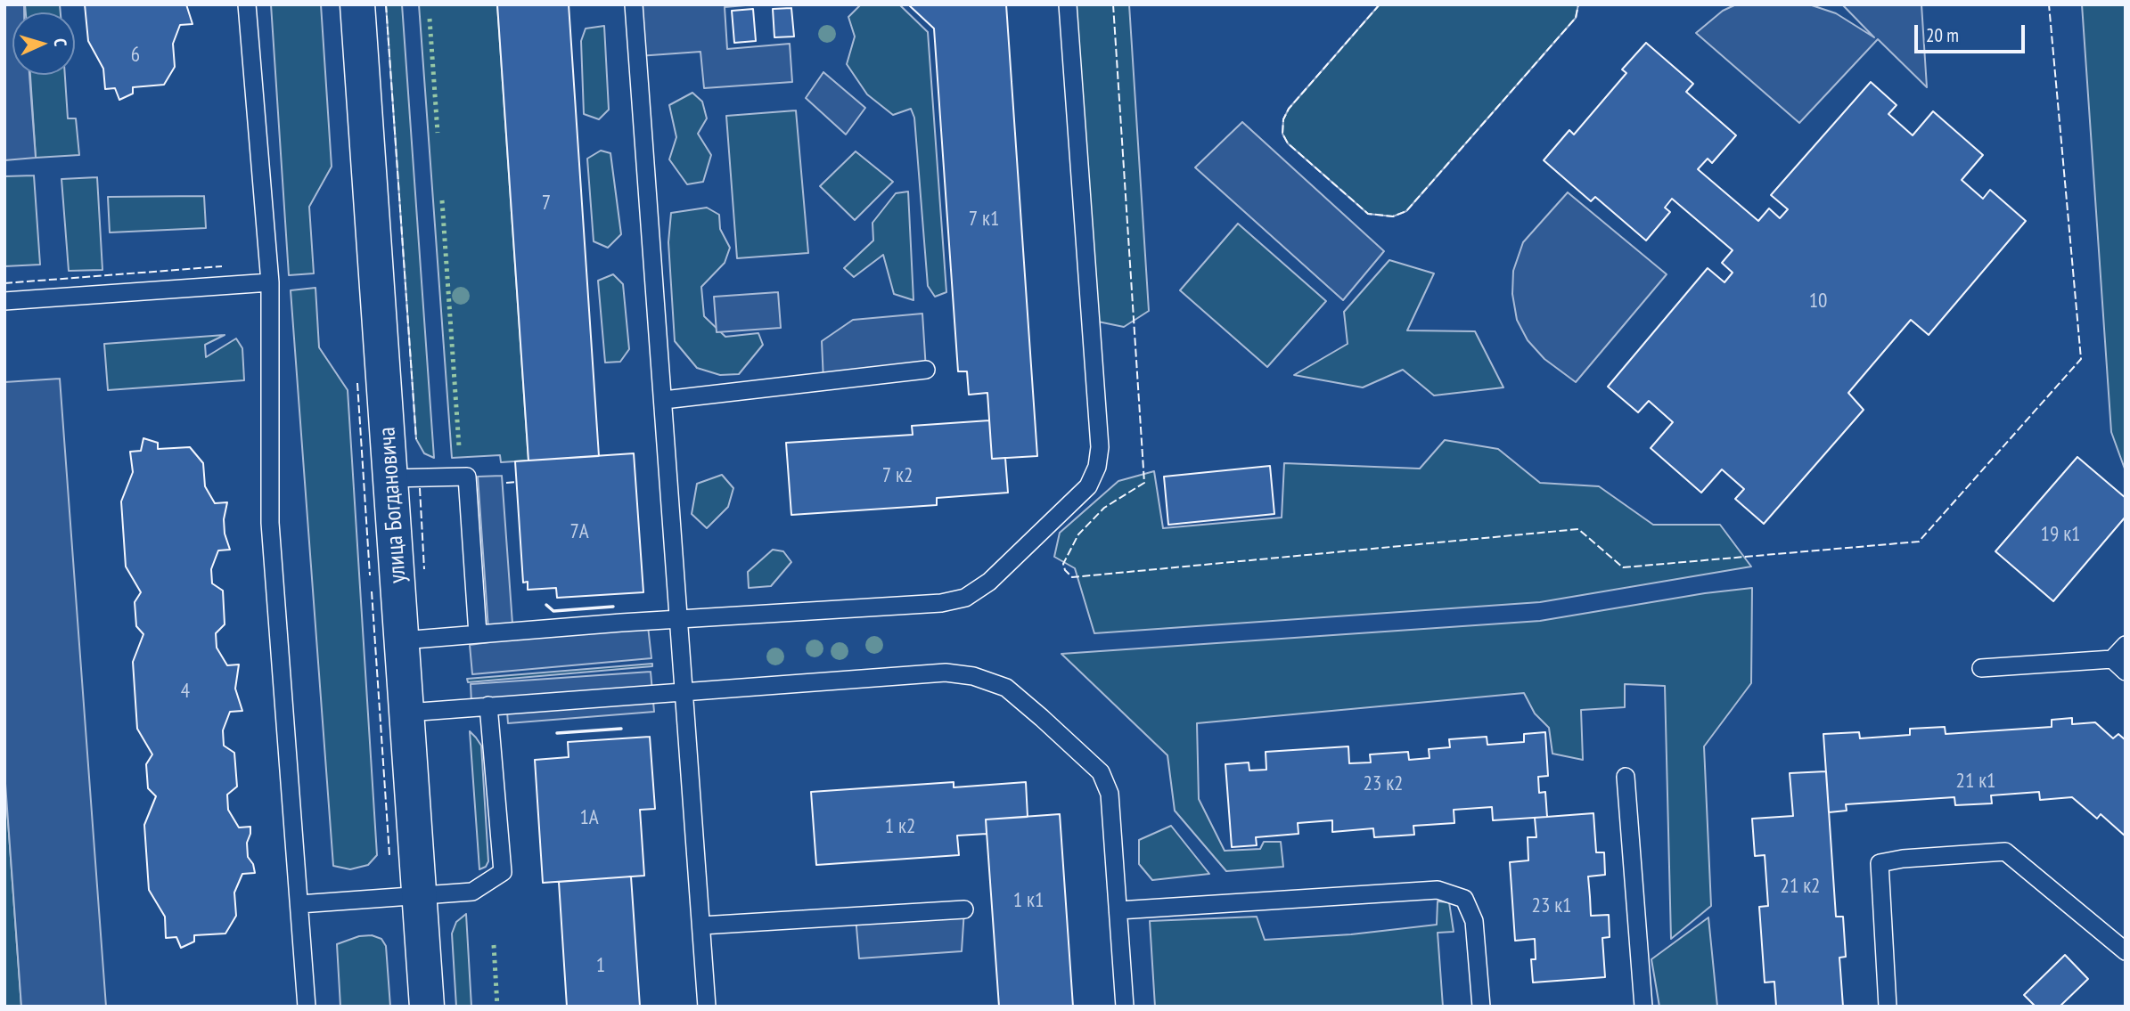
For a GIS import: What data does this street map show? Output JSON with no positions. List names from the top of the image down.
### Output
{
  "streets": {
    "street": ["улица Богдановича"]
  },
  "house_numbers": [
    "6",
    "7",
    "7 к1",
    "10",
    "7 к2",
    "7А",
    "19 к1",
    "4",
    "21 к1",
    "23 к2",
    "1А",
    "1 к2",
    "21 к2",
    "1 к1",
    "23 к1",
    "1"
  ],
  "scale_bar": "20 m",
  "north": "right"
}
